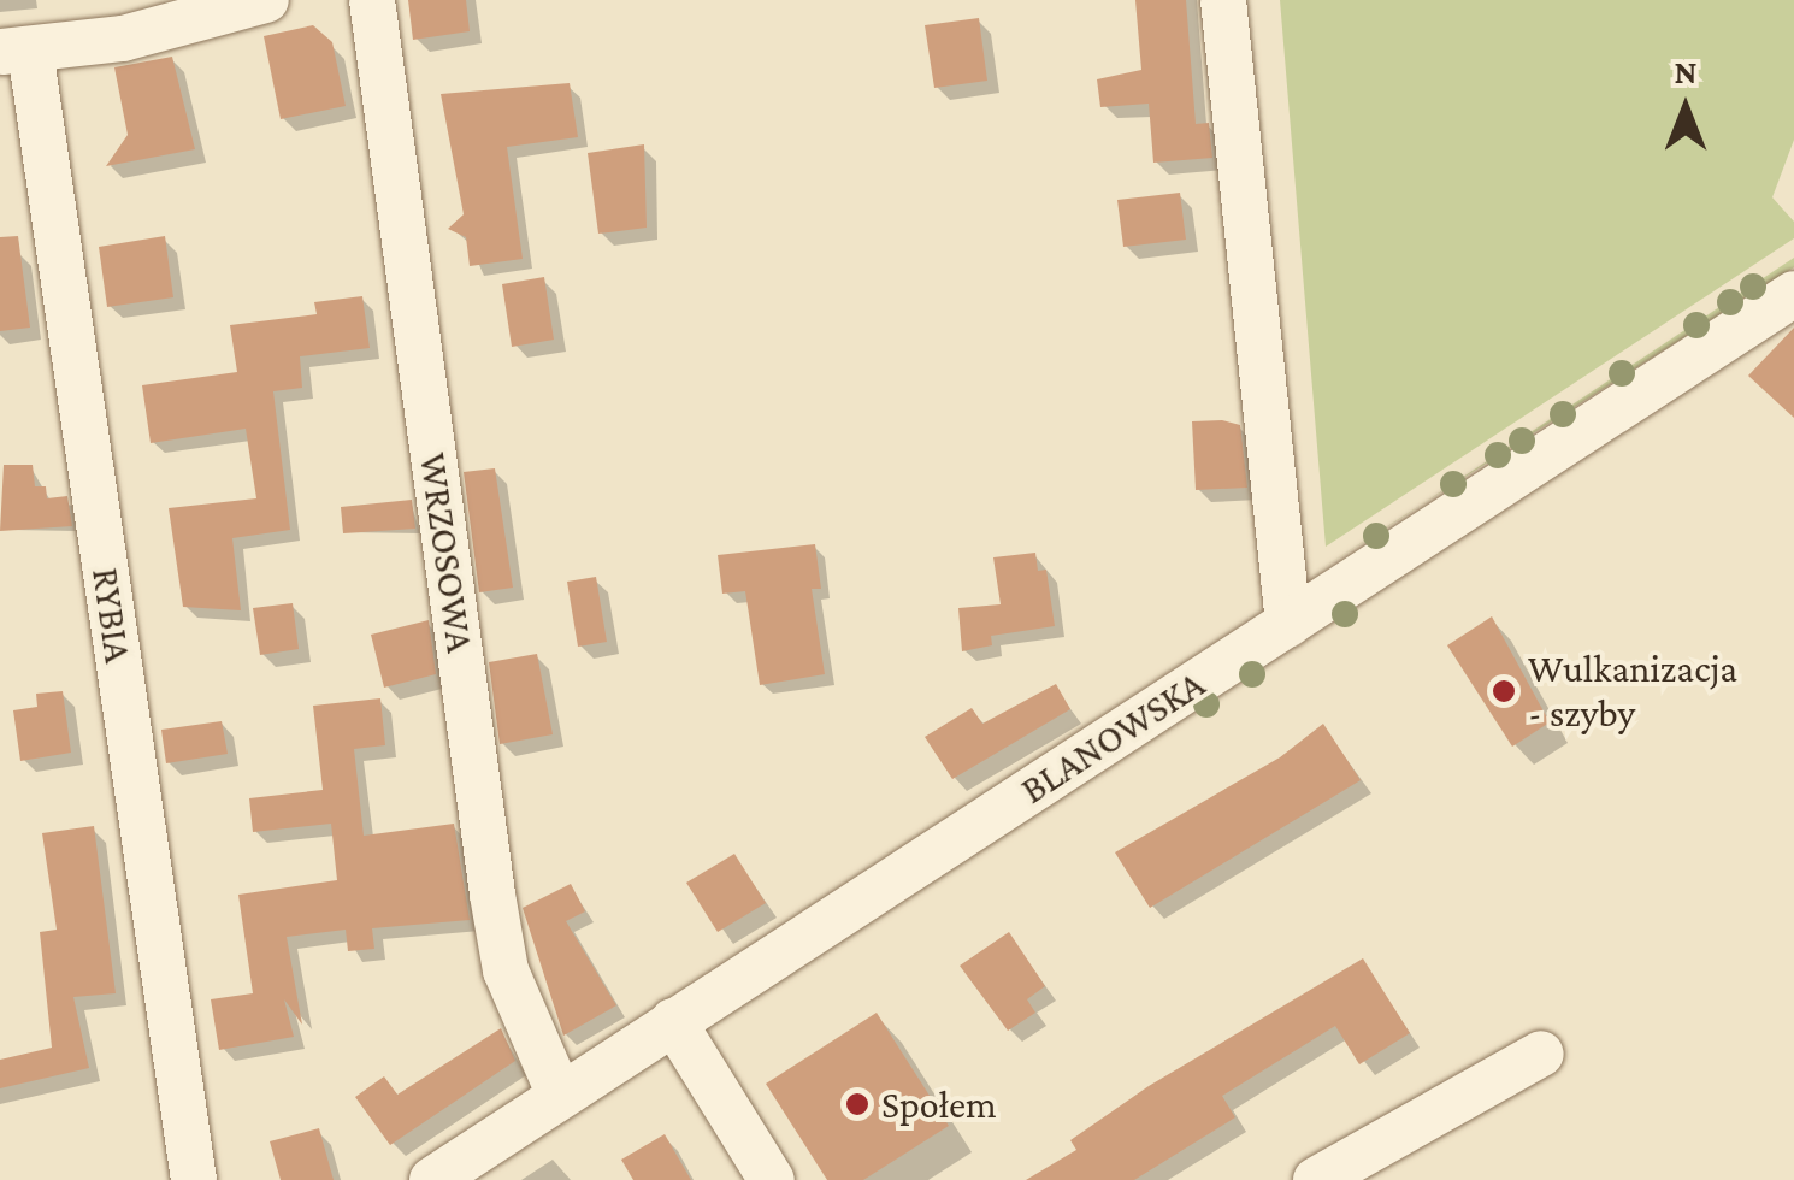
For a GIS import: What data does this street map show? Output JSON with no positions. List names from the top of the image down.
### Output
{
  "streets": {
    "street": ["WRZOSOWA", "RYBIA", "BLANOWSKA"]
  },
  "crossings": [
    ["WRZOSOWA", "BLANOWSKA"]
  ],
  "places": ["Wulkanizacja - szyby", "Społem"],
  "north": "top"
}
